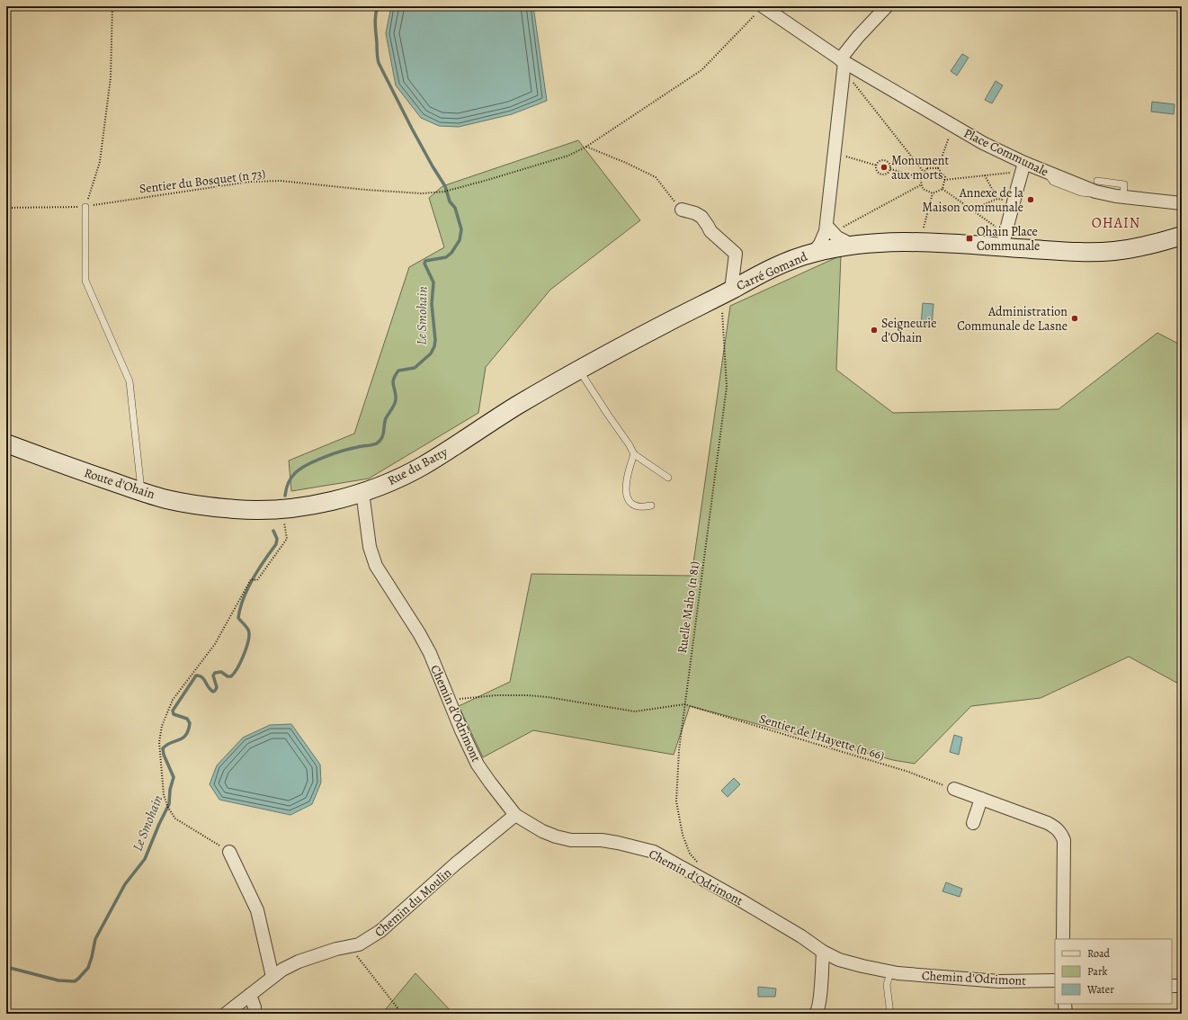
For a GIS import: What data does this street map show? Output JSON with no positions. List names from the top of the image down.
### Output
{
  "streets": {
    "main road": ["Carré Gomand", "Rue du Batty", "Route d'Ohain"],
    "street": ["Place Communale", "Chemin d'Odrimont", "Chemin du Moulin"],
    "path": ["Sentier du Bosquet (n 73)", "Ruelle Maho (n 81)", "Sentier de l'Hayette (n 66)"]
  },
  "crossings": [
    ["Place Communale", "Sentier du Bosquet (n 73)"],
    ["Carré Gomand", "Rue du Batty"],
    ["Carré Gomand", "Ruelle Maho (n 81)"],
    ["Rue du Batty", "Route d'Ohain"],
    ["Rue du Batty", "Chemin d'Odrimont"],
    ["Ruelle Maho (n 81)", "Sentier de l'Hayette (n 66)"],
    ["Chemin d'Odrimont", "Chemin du Moulin"]
  ],
  "districts": ["OHAIN"],
  "water": ["Le Smohain"],
  "places": {
    "other": [
      "Monument aux morts",
      "Annexe de la Maison communale",
      "Administration Communale de Lasne",
      "Seigneurie d’Ohain"
    ],
    "transit": ["Ohain Place Communale"]
  },
  "legend": ["Road", "Park", "Water"]
}
